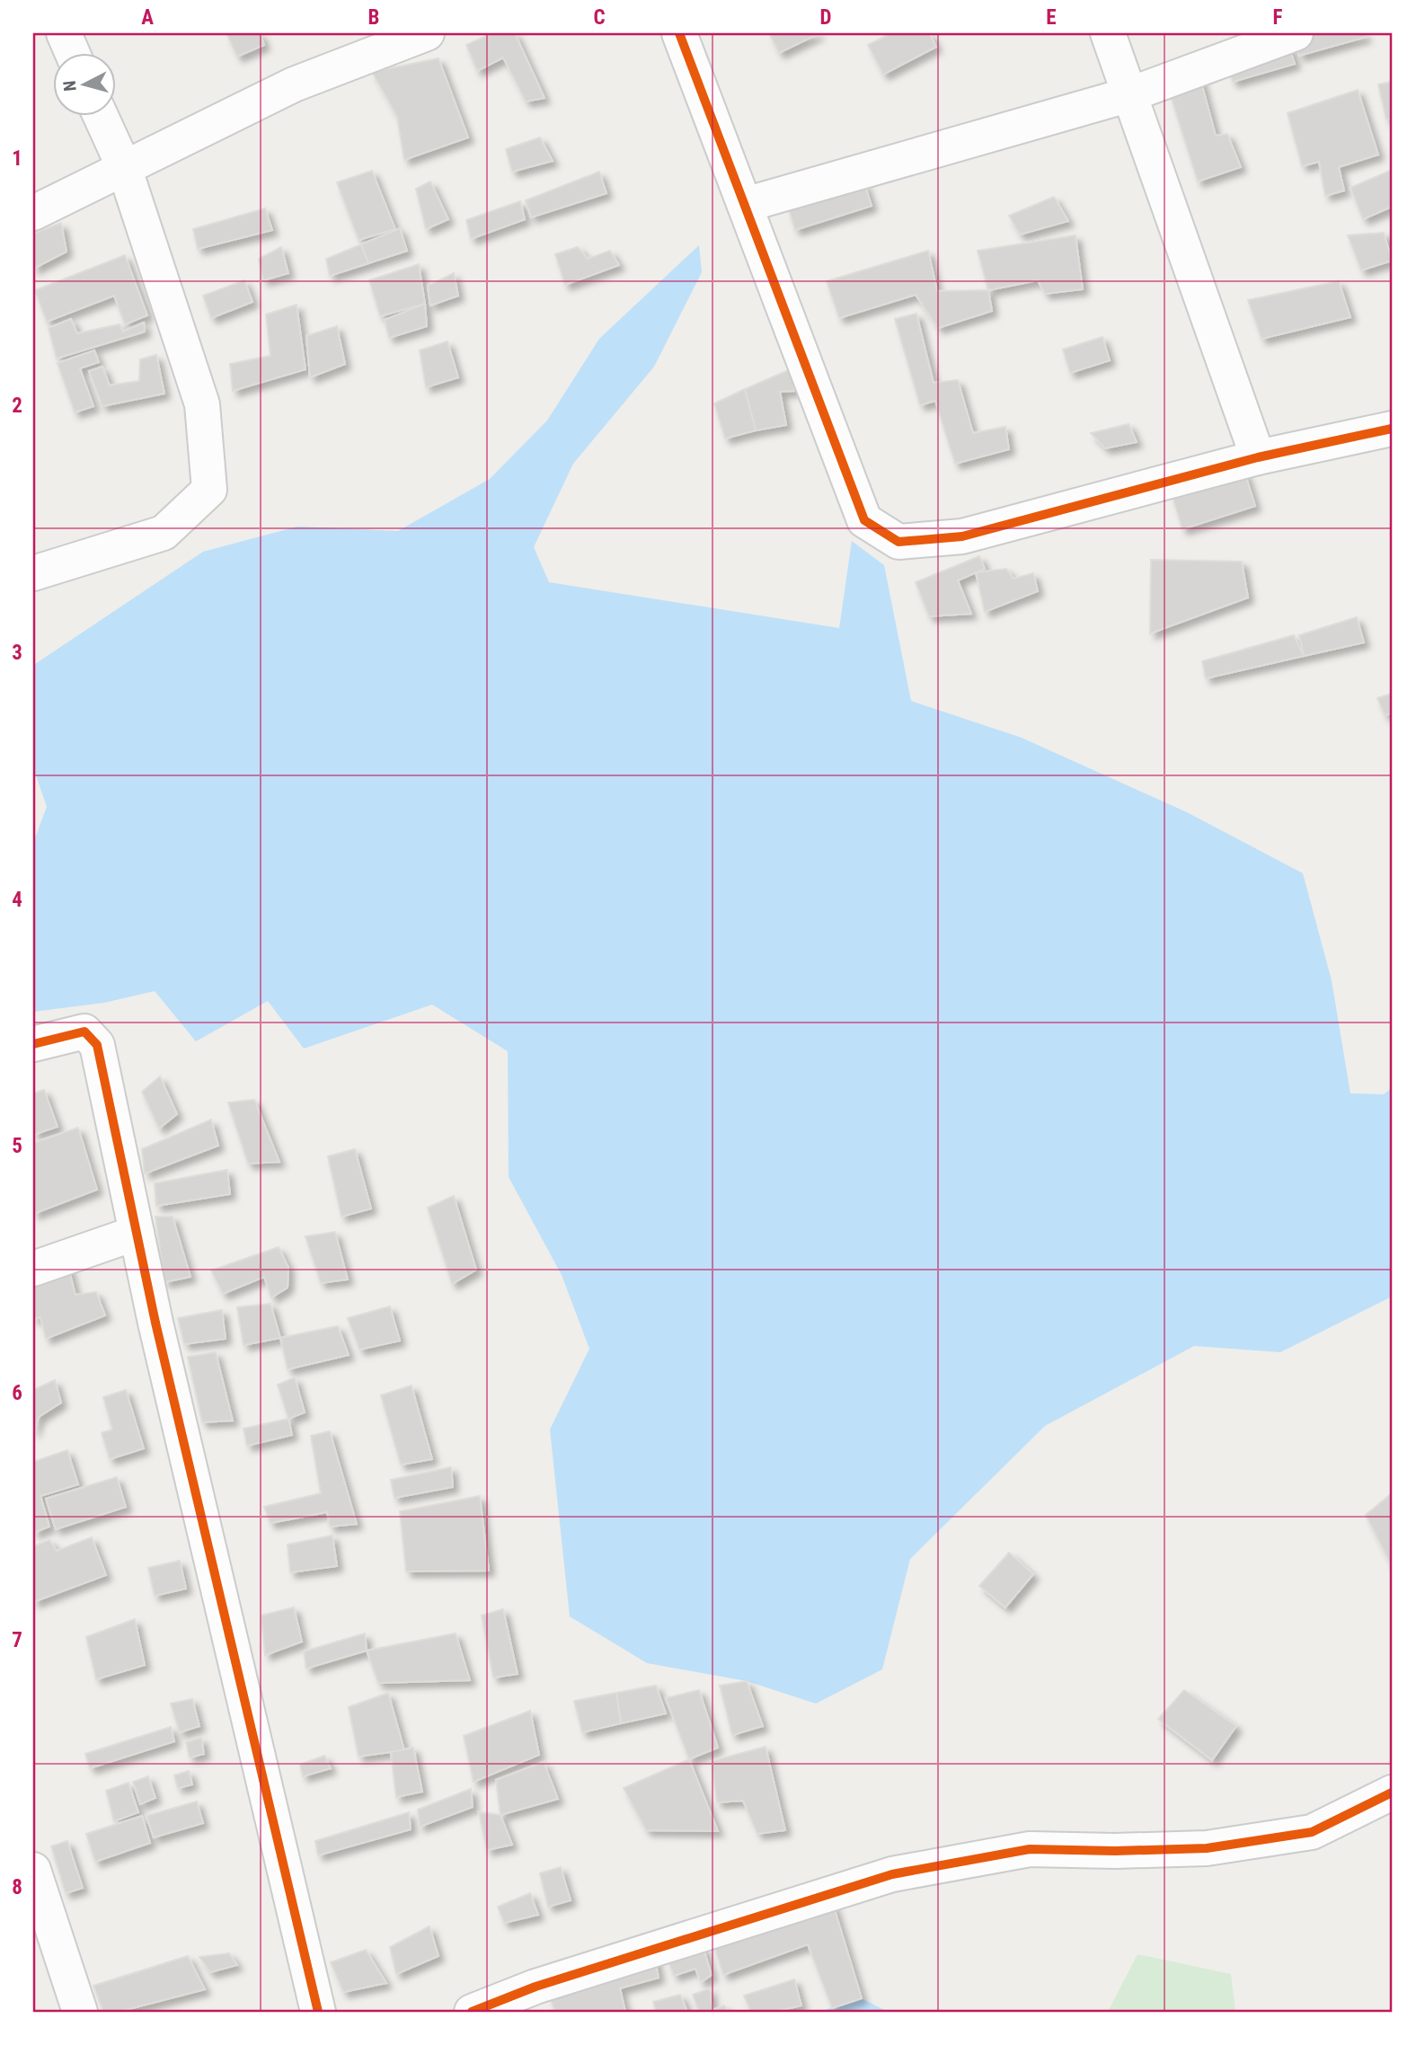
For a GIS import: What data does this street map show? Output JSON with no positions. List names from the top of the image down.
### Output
{
  "north": "left",
  "grid": {
    "columns": [
      "A",
      "B",
      "C",
      "D",
      "E",
      "F"
    ],
    "rows": [
      "1",
      "2",
      "3",
      "4",
      "5",
      "6",
      "7",
      "8"
    ]
  }
}
